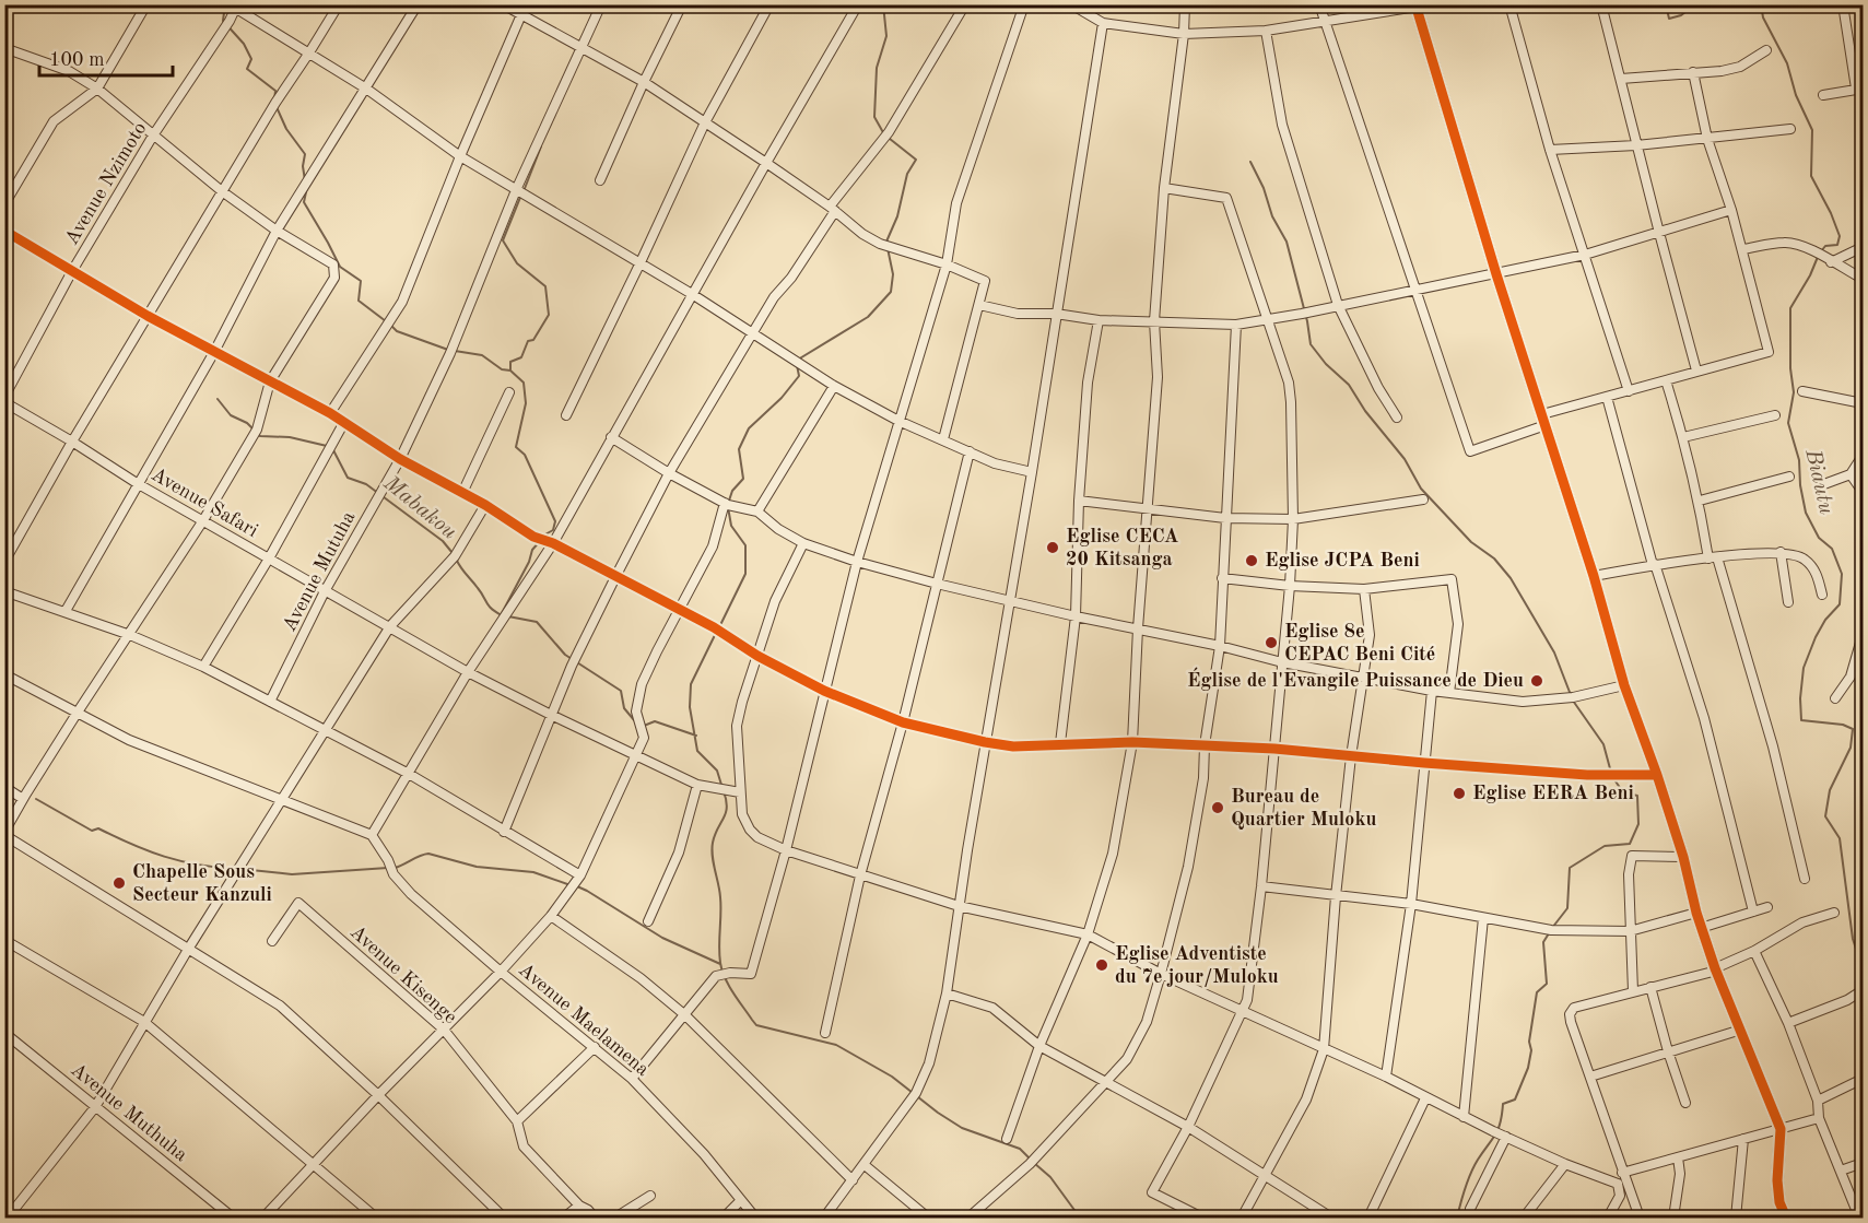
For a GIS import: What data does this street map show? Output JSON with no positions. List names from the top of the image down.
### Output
{
  "streets": {
    "street": [
      "Avenue Nzimoto",
      "Avenue Safari",
      "Avenue Mutuha",
      "Avenue Kisenge",
      "Avenue Maelamena",
      "Avenue Muthuha"
    ]
  },
  "crossings": [
    ["Avenue Safari", "Avenue Mutuha"]
  ],
  "water": ["Biautu", "Mabakou"],
  "places": [
    "Eglise CECA 20 Kitsanga",
    "Eglise JCPA Beni",
    "Eglise 8e CEPAC Beni Cité",
    "Église de l'Evangile Puissance de Dieu",
    "Eglise EERA Beni",
    "Bureau de Quartier Muloku",
    "Chapelle Sous Secteur Kanzuli",
    "Eglise Adventiste du 7e jour/Muloku"
  ],
  "scale_bar": "100 m"
}
